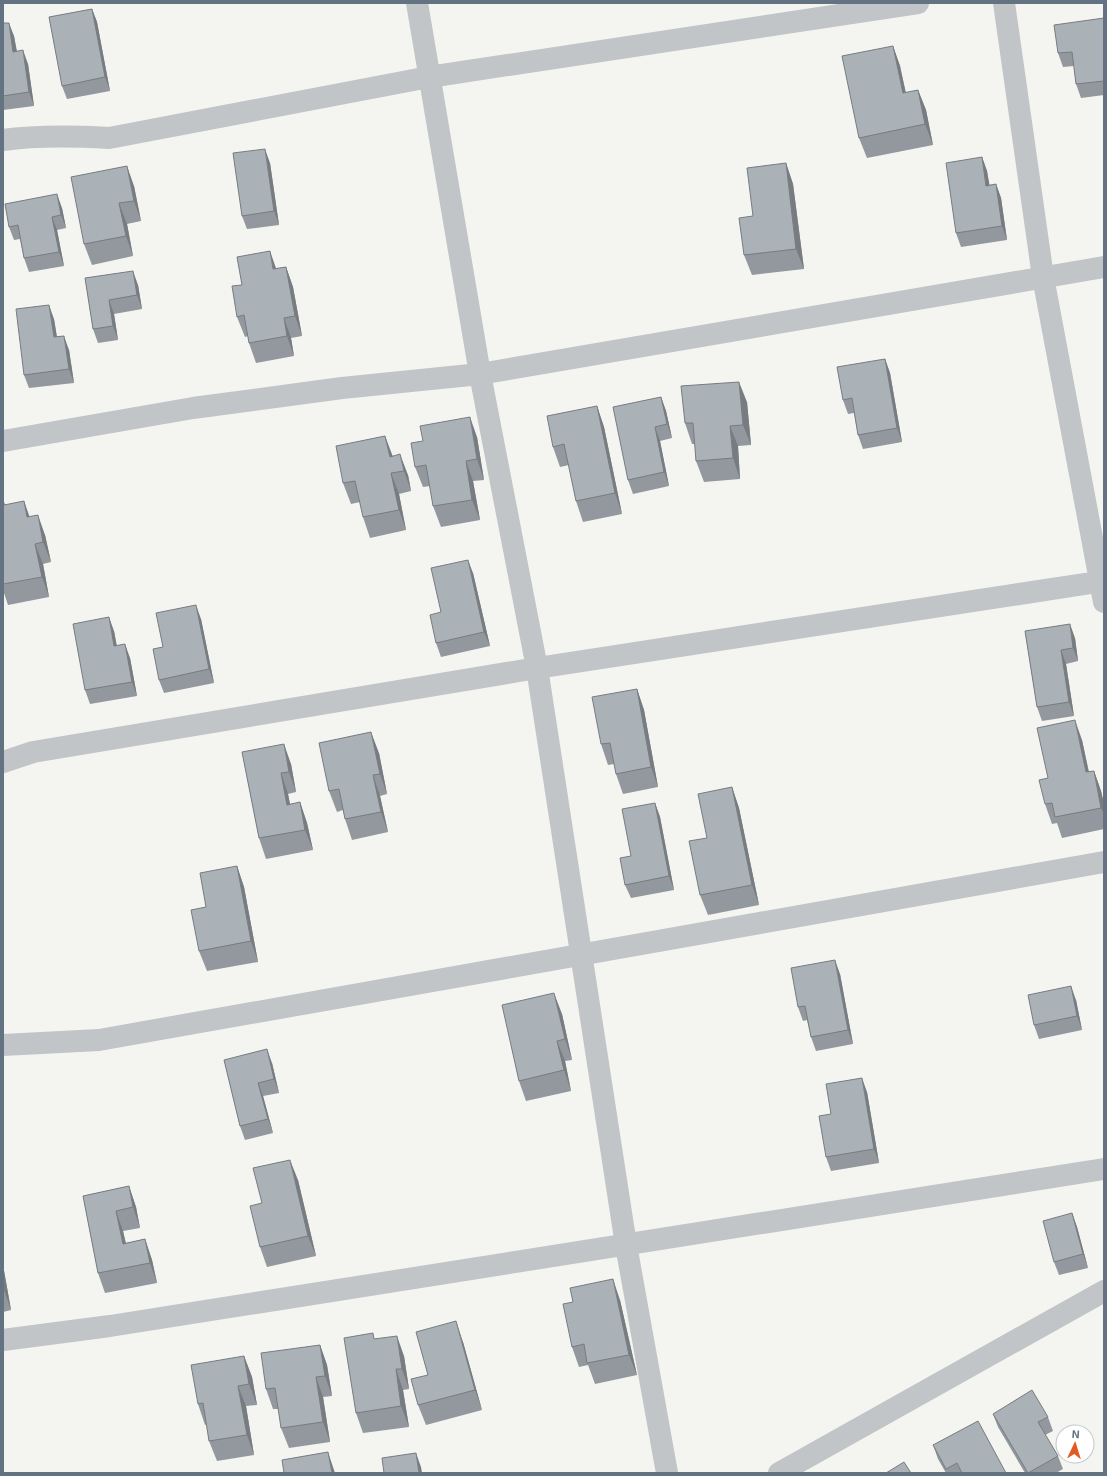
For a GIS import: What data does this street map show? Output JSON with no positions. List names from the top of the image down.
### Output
{
  "north": "top"
}
